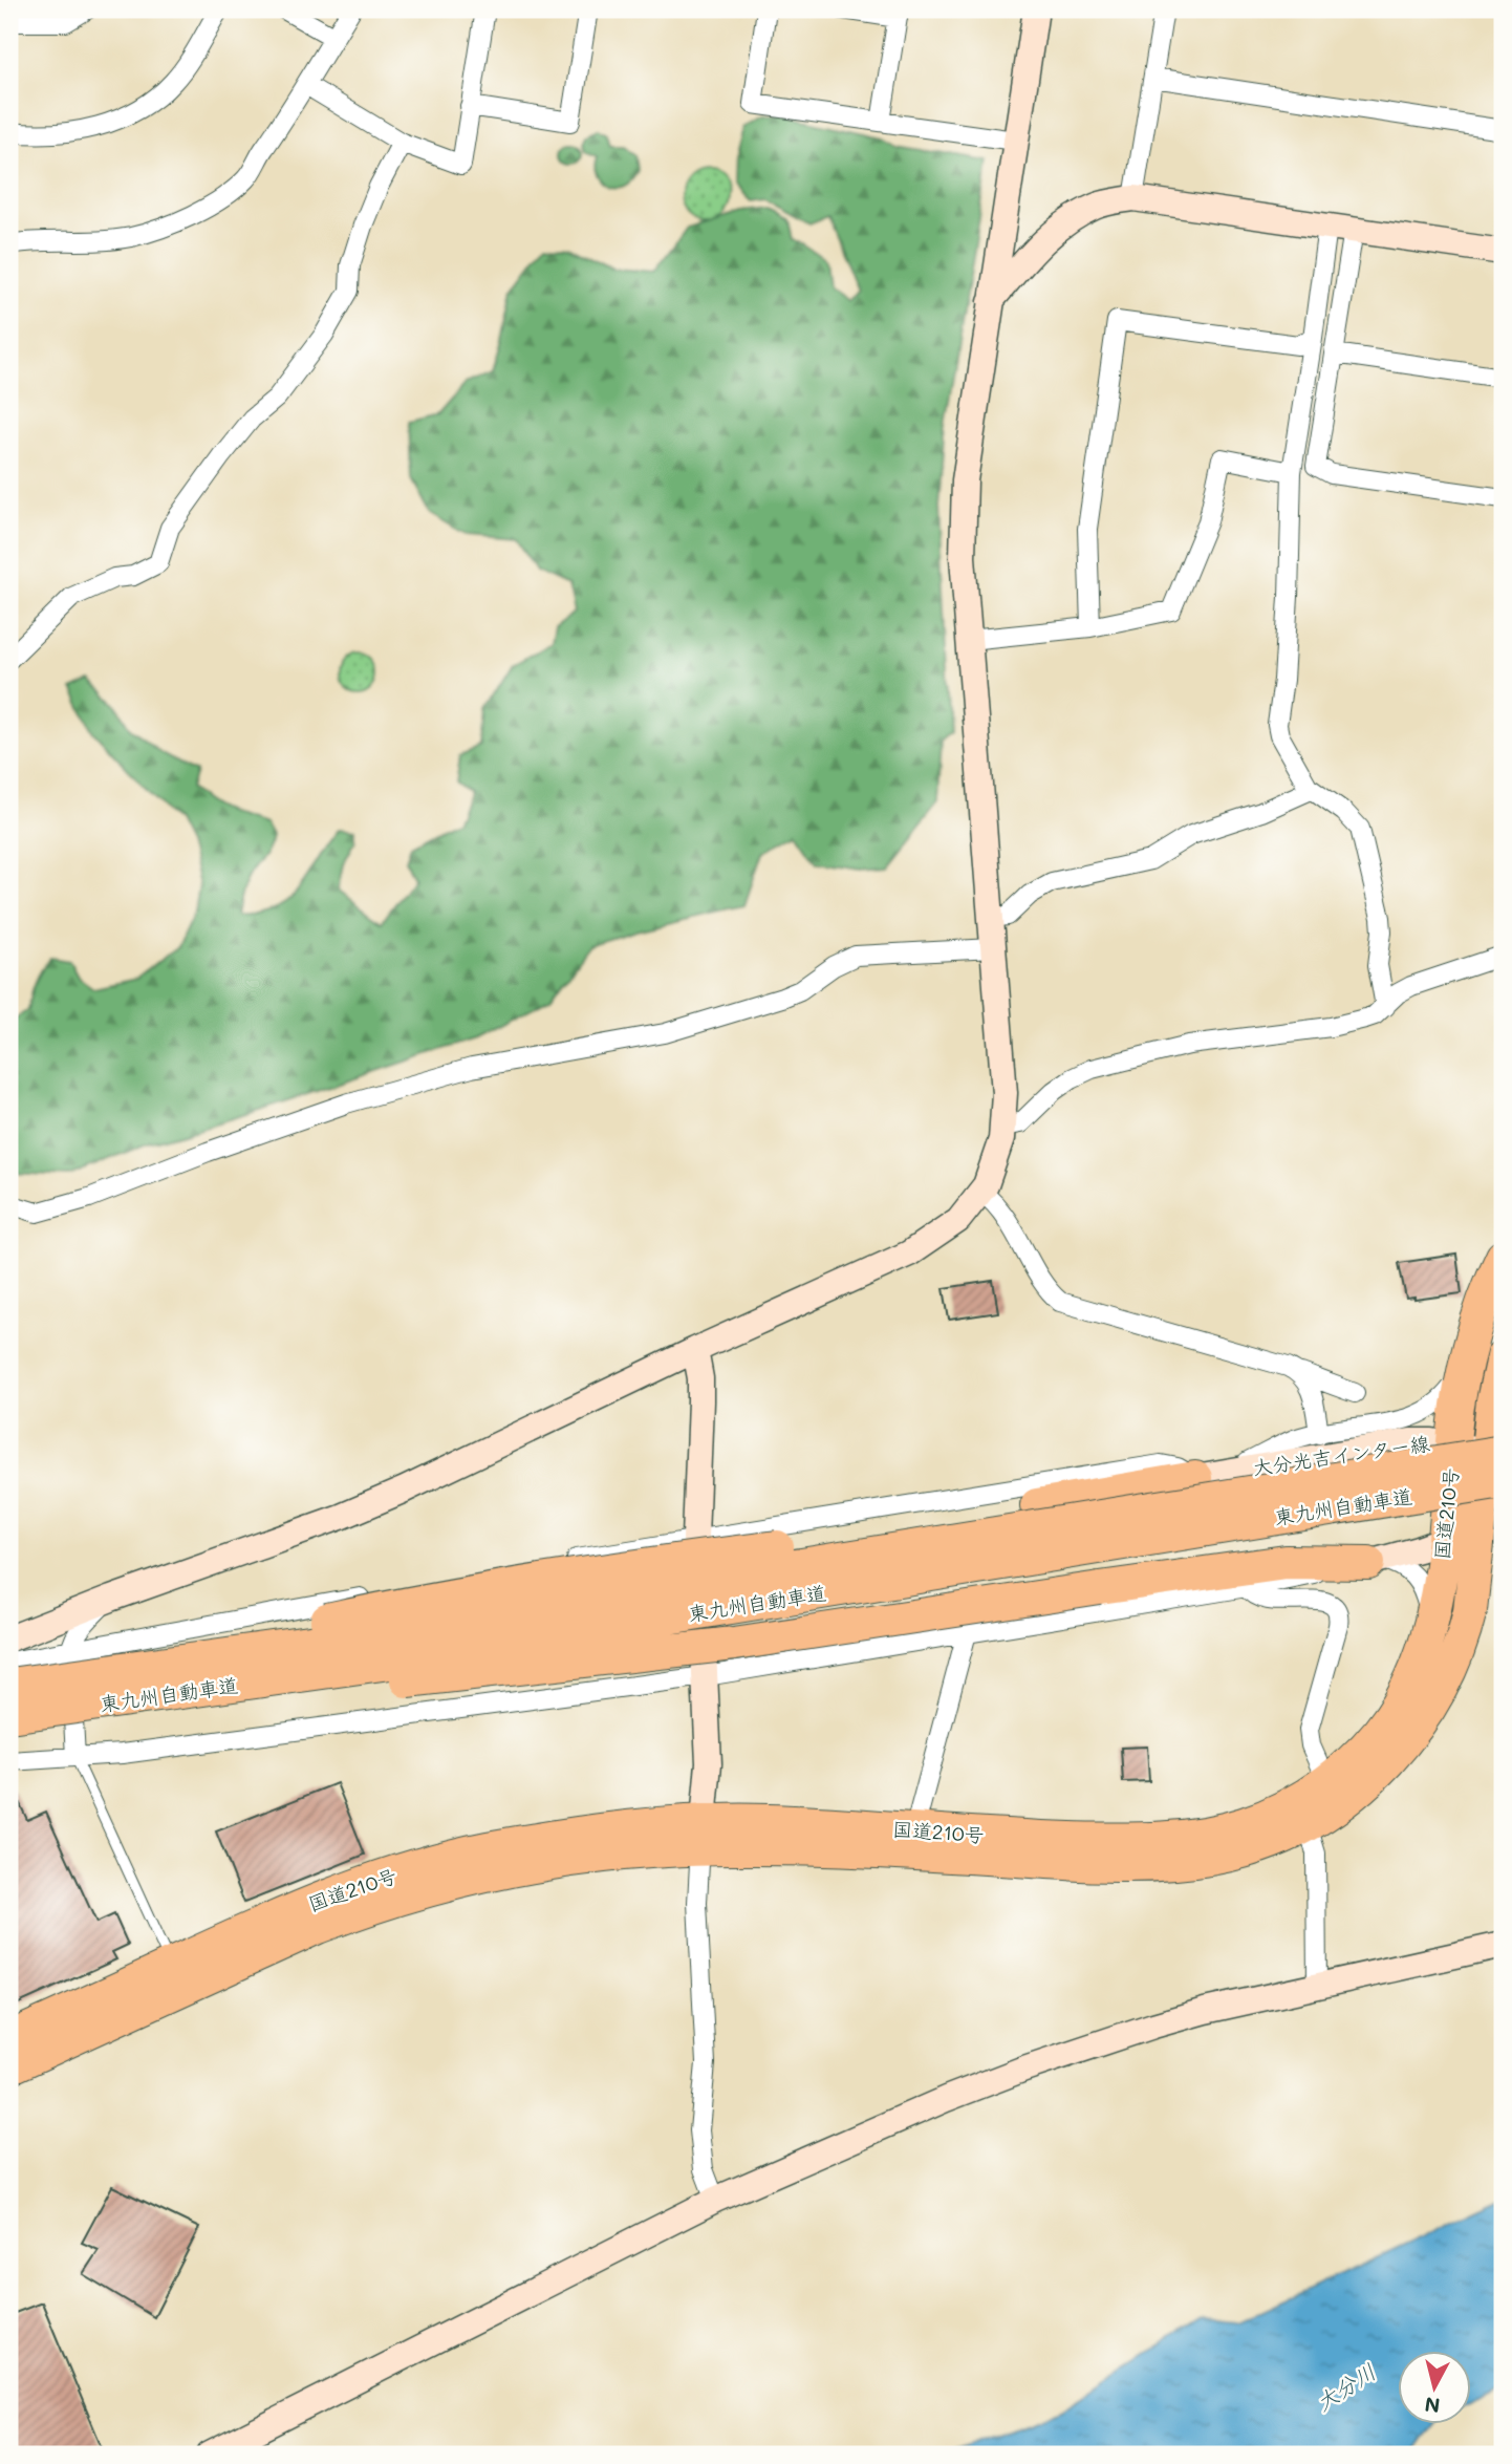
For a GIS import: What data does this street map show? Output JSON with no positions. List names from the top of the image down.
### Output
{
  "streets": {
    "highway": ["東九州自動車道", "国道210号"],
    "street": ["大分光吉インター線"]
  },
  "crossings": [
    ["大分光吉インター線", "東九州自動車道"],
    ["大分光吉インター線", "国道210号"],
    ["東九州自動車道", "国道210号"]
  ],
  "water": ["大分川"],
  "north": "bottom"
}
